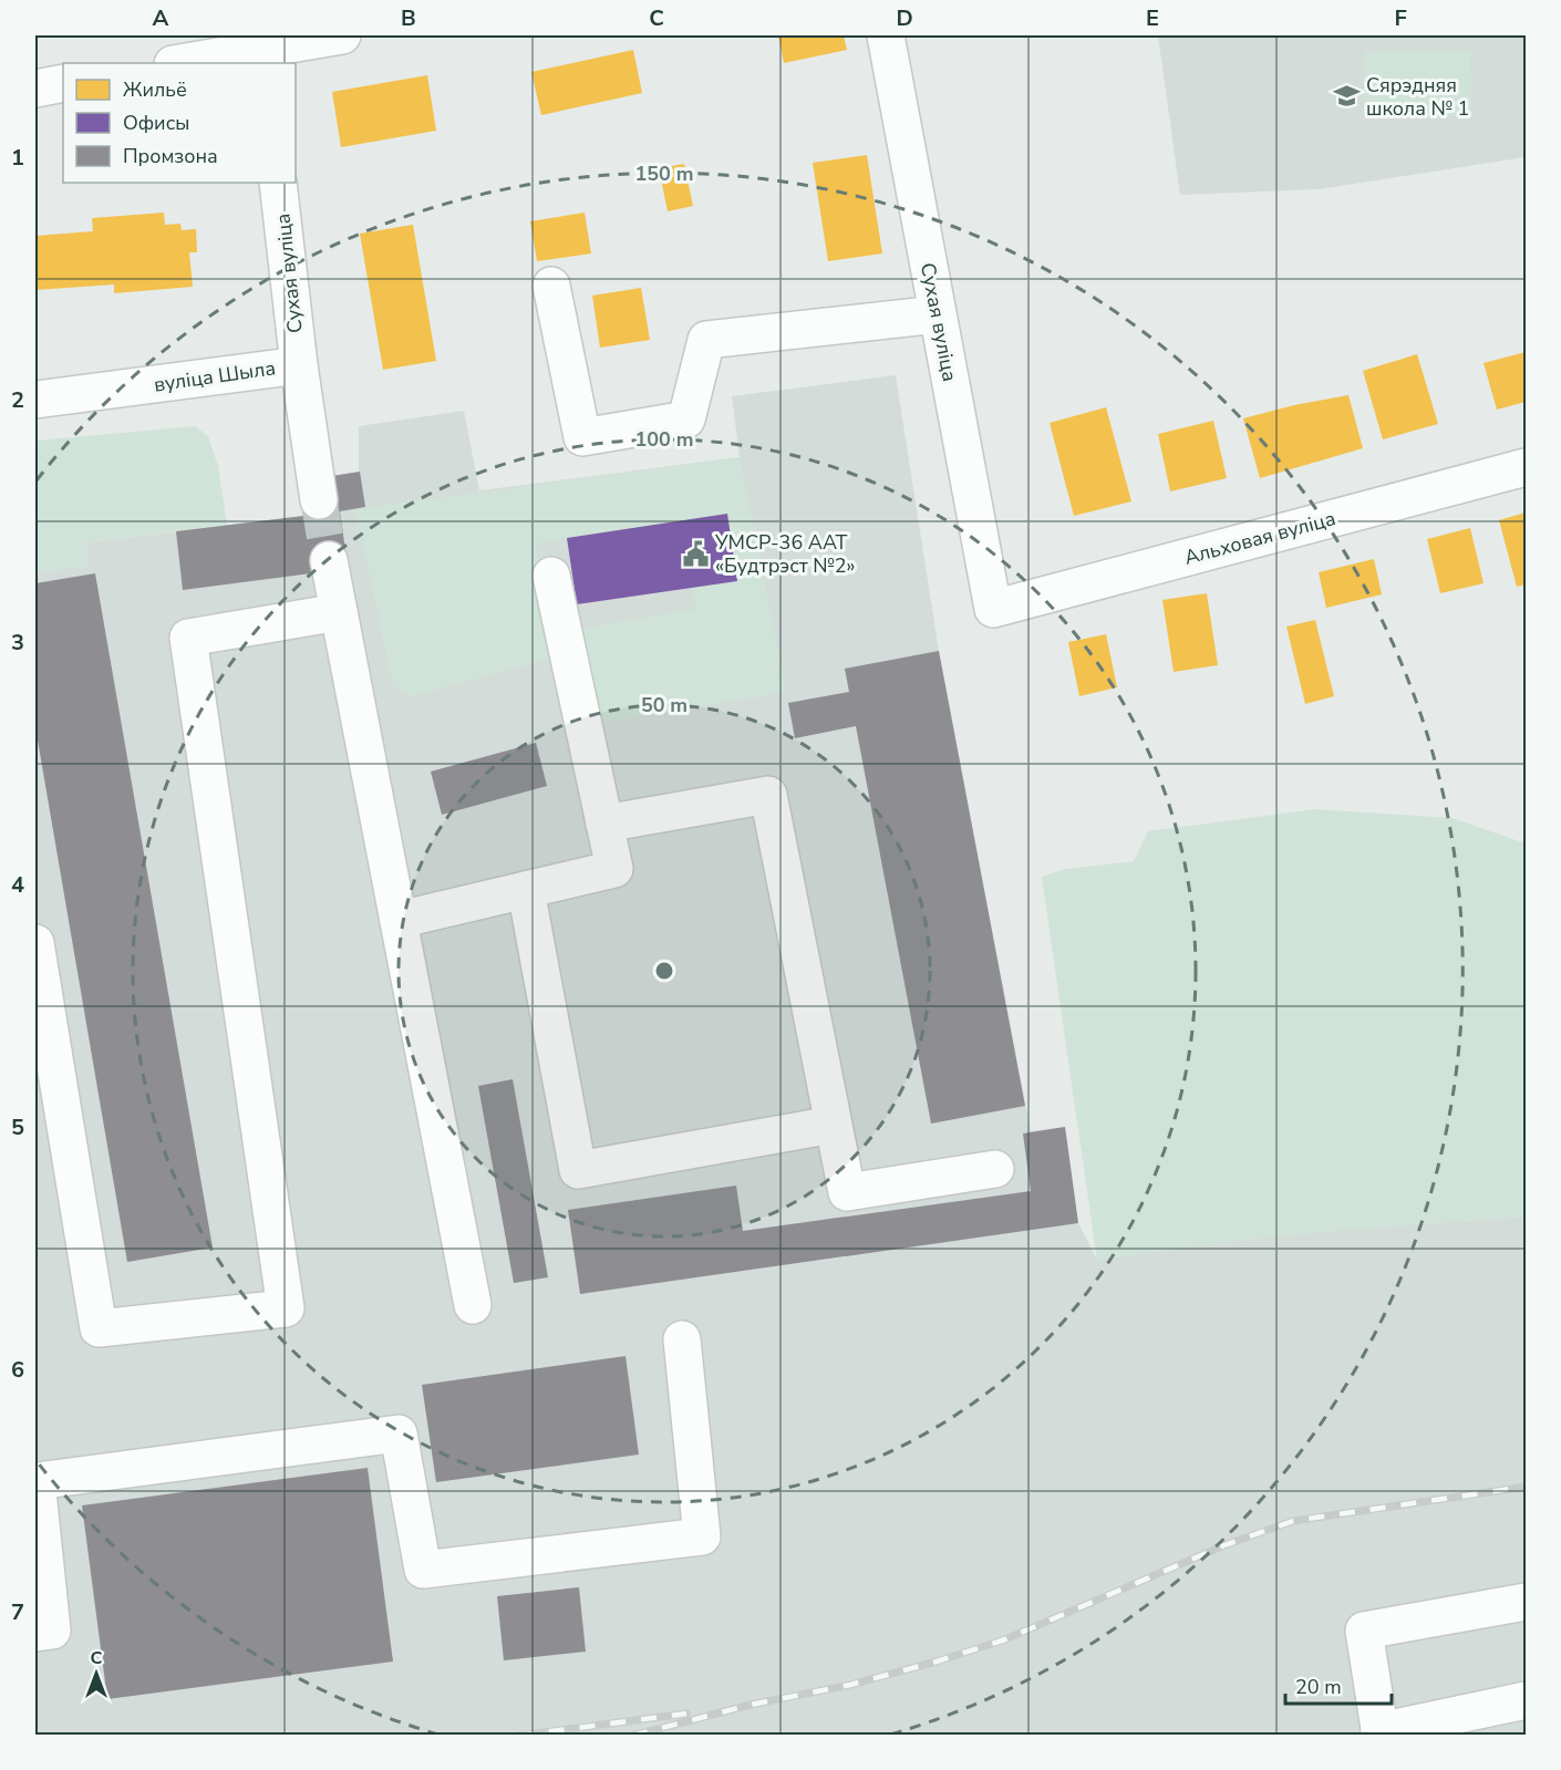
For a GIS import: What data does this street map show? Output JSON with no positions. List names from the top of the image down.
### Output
{
  "streets": {
    "street": ["Сухая вуліца", "вуліца Шыла", "Альховая вуліца"]
  },
  "crossings": [
    ["Сухая вуліца", "вуліца Шыла"],
    ["Сухая вуліца", "Альховая вуліца"]
  ],
  "places": {
    "school or university": ["Сярэдняя школа № 1"],
    "public building": ["УМСР-36 ААТ «Будтрэст №2»"]
  },
  "legend": ["Жильё", "Офисы", "Промзона"],
  "scale_bar": "20 m",
  "north": "top",
  "grid": {
    "columns": [
      "A",
      "B",
      "C",
      "D",
      "E",
      "F"
    ],
    "rows": [
      "1",
      "2",
      "3",
      "4",
      "5",
      "6",
      "7"
    ]
  },
  "rings": ["150 m", "100 m", "50 m"]
}
